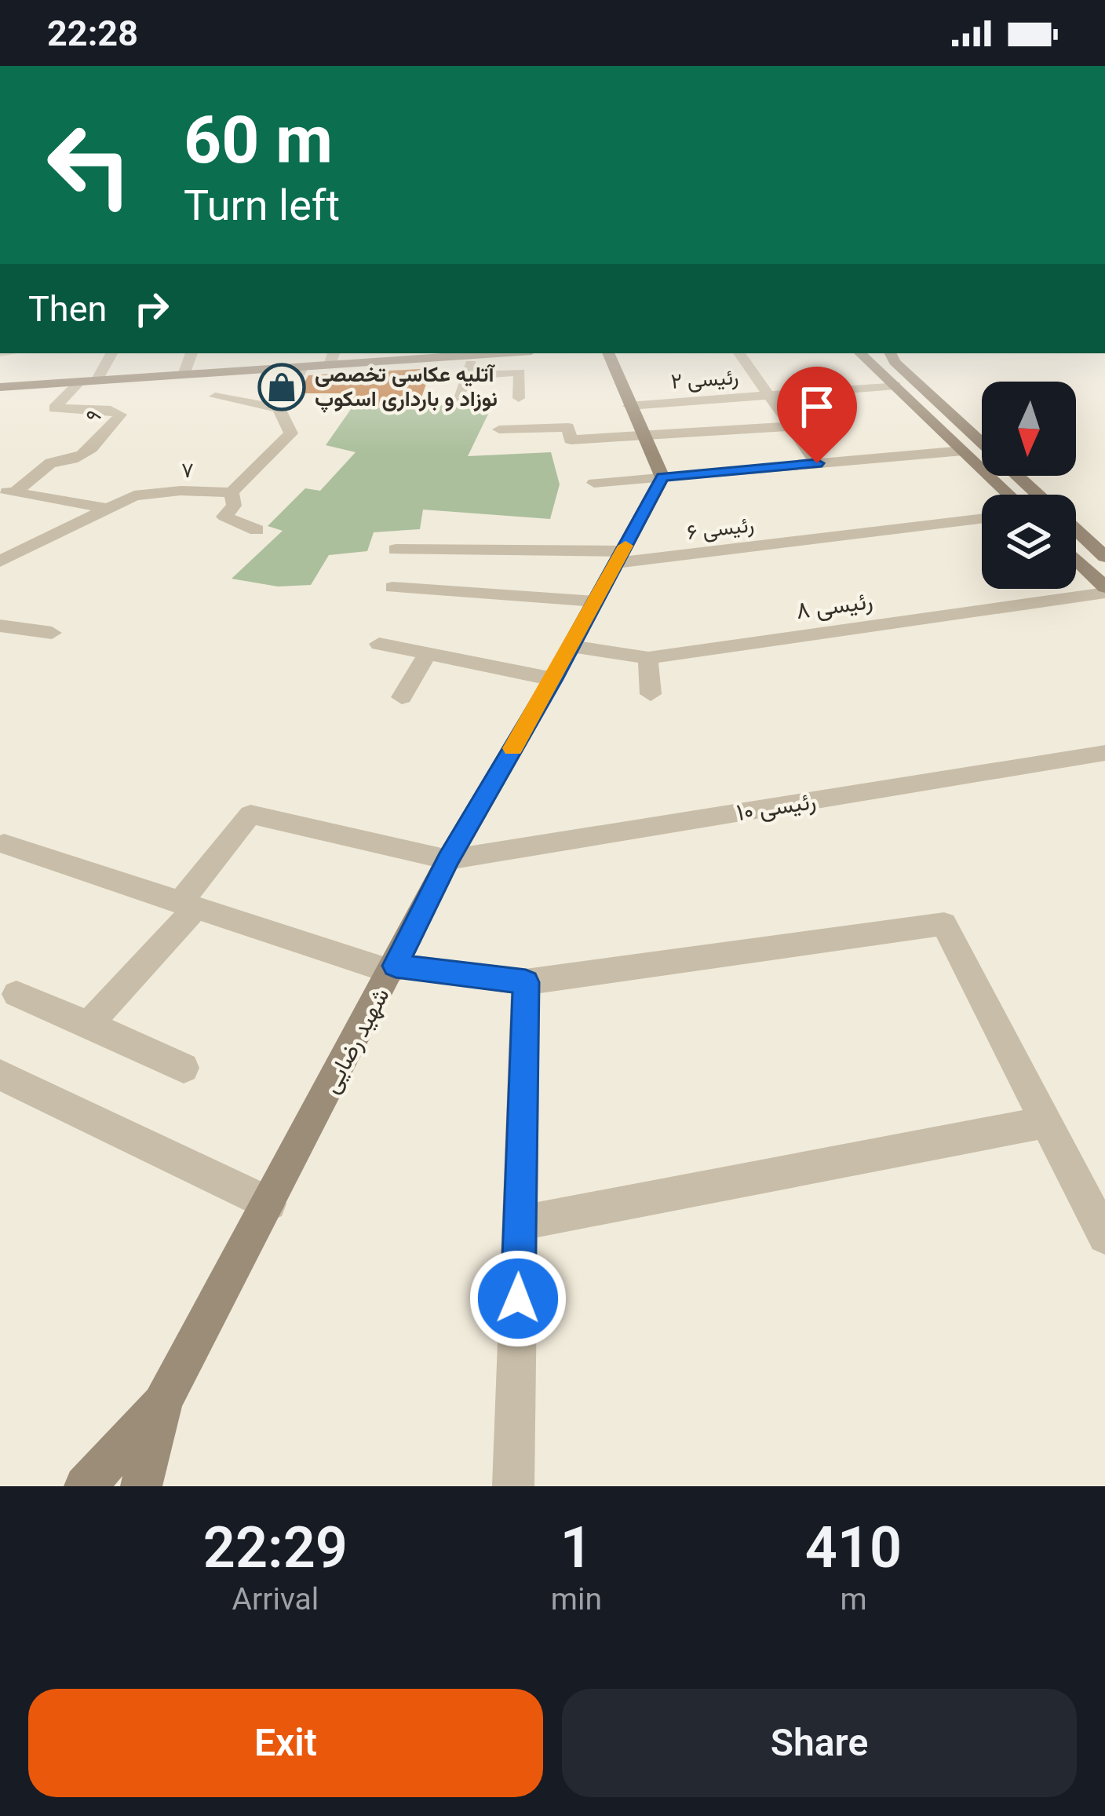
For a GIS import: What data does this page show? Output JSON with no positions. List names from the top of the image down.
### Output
{
  "streets": {
    "main road": ["شهید رضایی"],
    "street": [
      "رئیسی ۲",
      "۹",
      "۷",
      "رئیسی ۶",
      "رئیسی ۸",
      "رئیسی ۱۰"
    ]
  },
  "crossings": [
    ["رئیسی ۶", "شهید رضایی"],
    ["رئیسی ۸", "شهید رضایی"],
    ["رئیسی ۱۰", "شهید رضایی"]
  ],
  "places": {
    "shop": ["آتلیه عکاسی تخصصی نوزاد و بارداری اسکوپ"]
  },
  "north": "bottom",
  "page": {
    "status": "22:28",
    "turn": ["60 m", "Turn left"],
    "then": "Then",
    "eta": [
      "22:29",
      "Arrival",
      "1",
      "min",
      "410",
      "m"
    ],
    "buttons": ["Exit", "Share"]
  }
}
